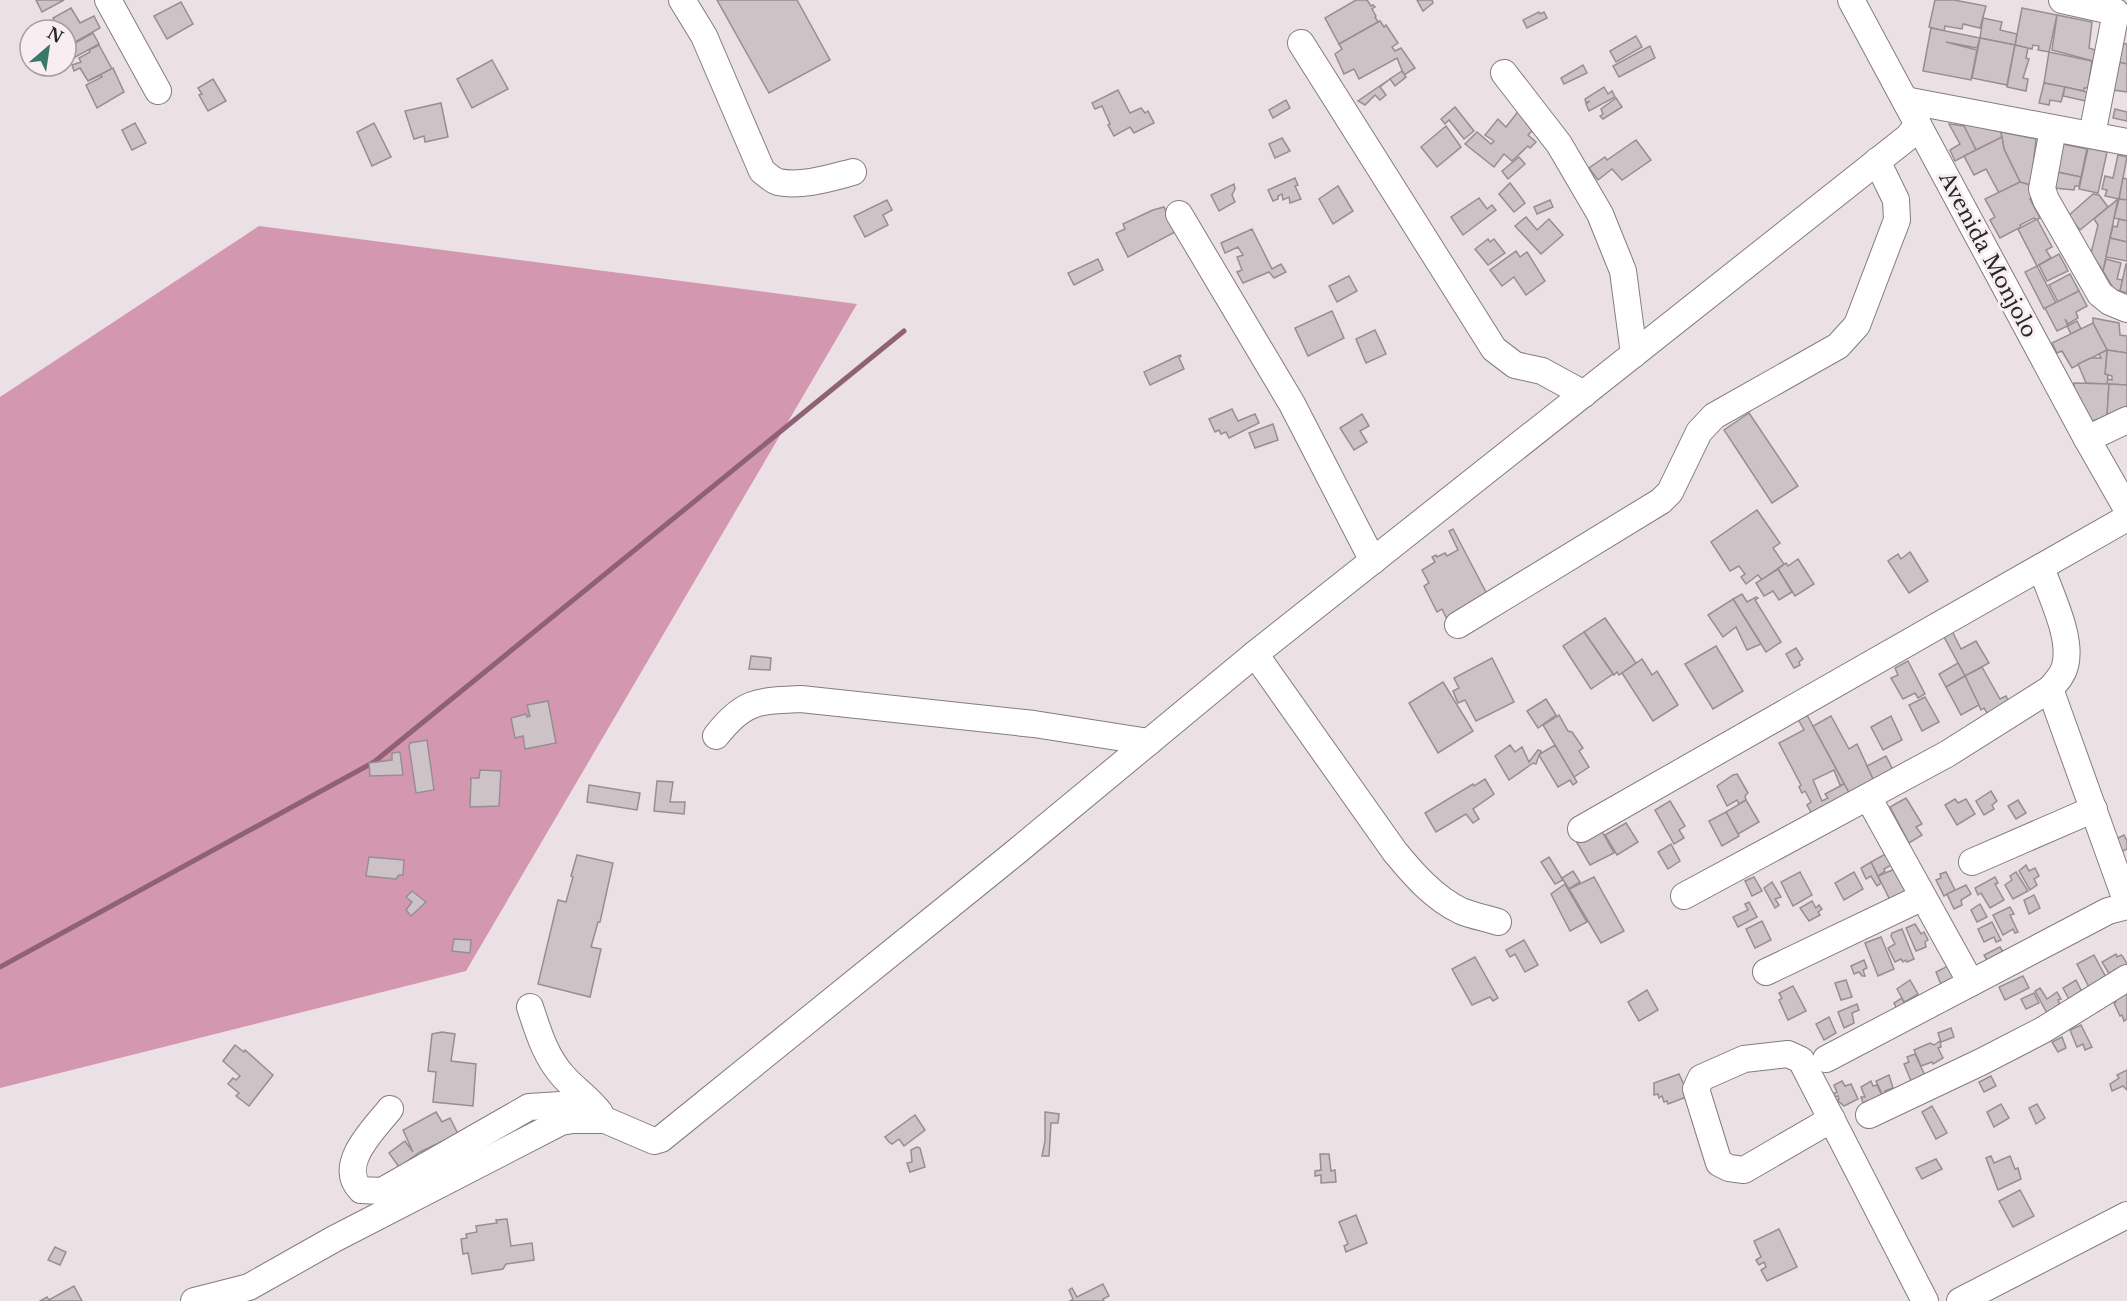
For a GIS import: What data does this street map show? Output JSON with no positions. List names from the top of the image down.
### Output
{
  "streets": {
    "street": ["Avenida Monjolo"]
  },
  "north": "top right"
}
